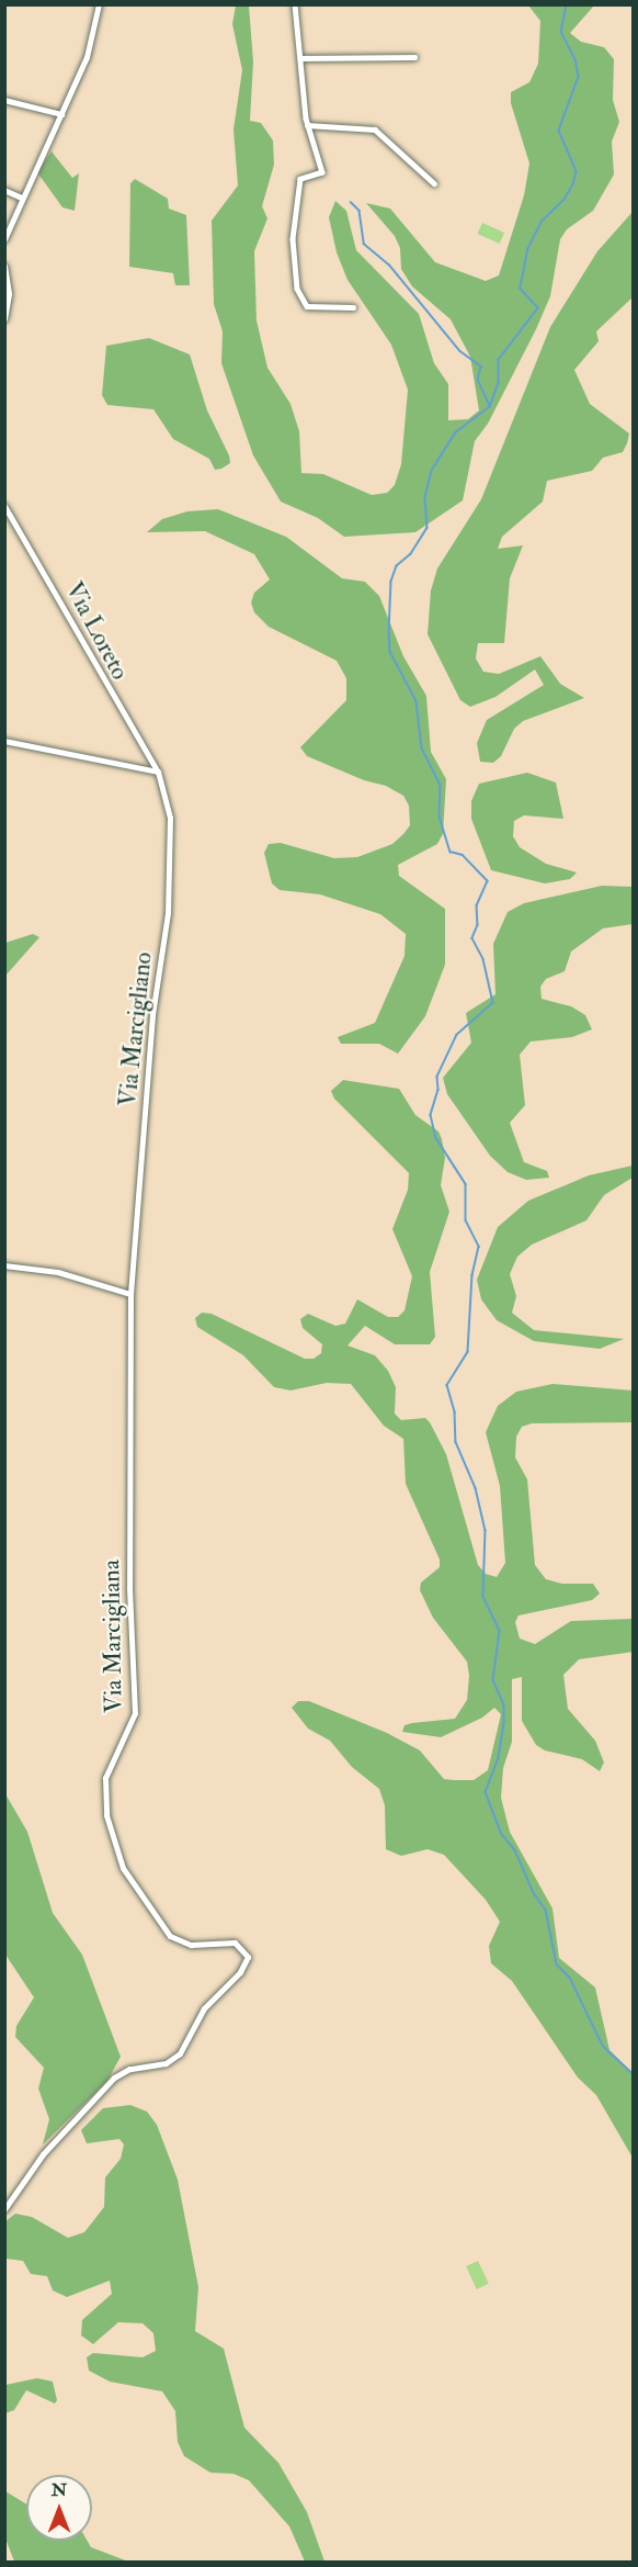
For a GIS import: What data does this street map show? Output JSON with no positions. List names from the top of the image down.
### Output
{
  "streets": {
    "street": ["Via Loreto", "Via Marcigliano", "Via Marcigliana"]
  },
  "crossings": [
    ["Via Loreto", "Via Marcigliano"],
    ["Via Marcigliano", "Via Marcigliana"]
  ],
  "north": "top"
}
